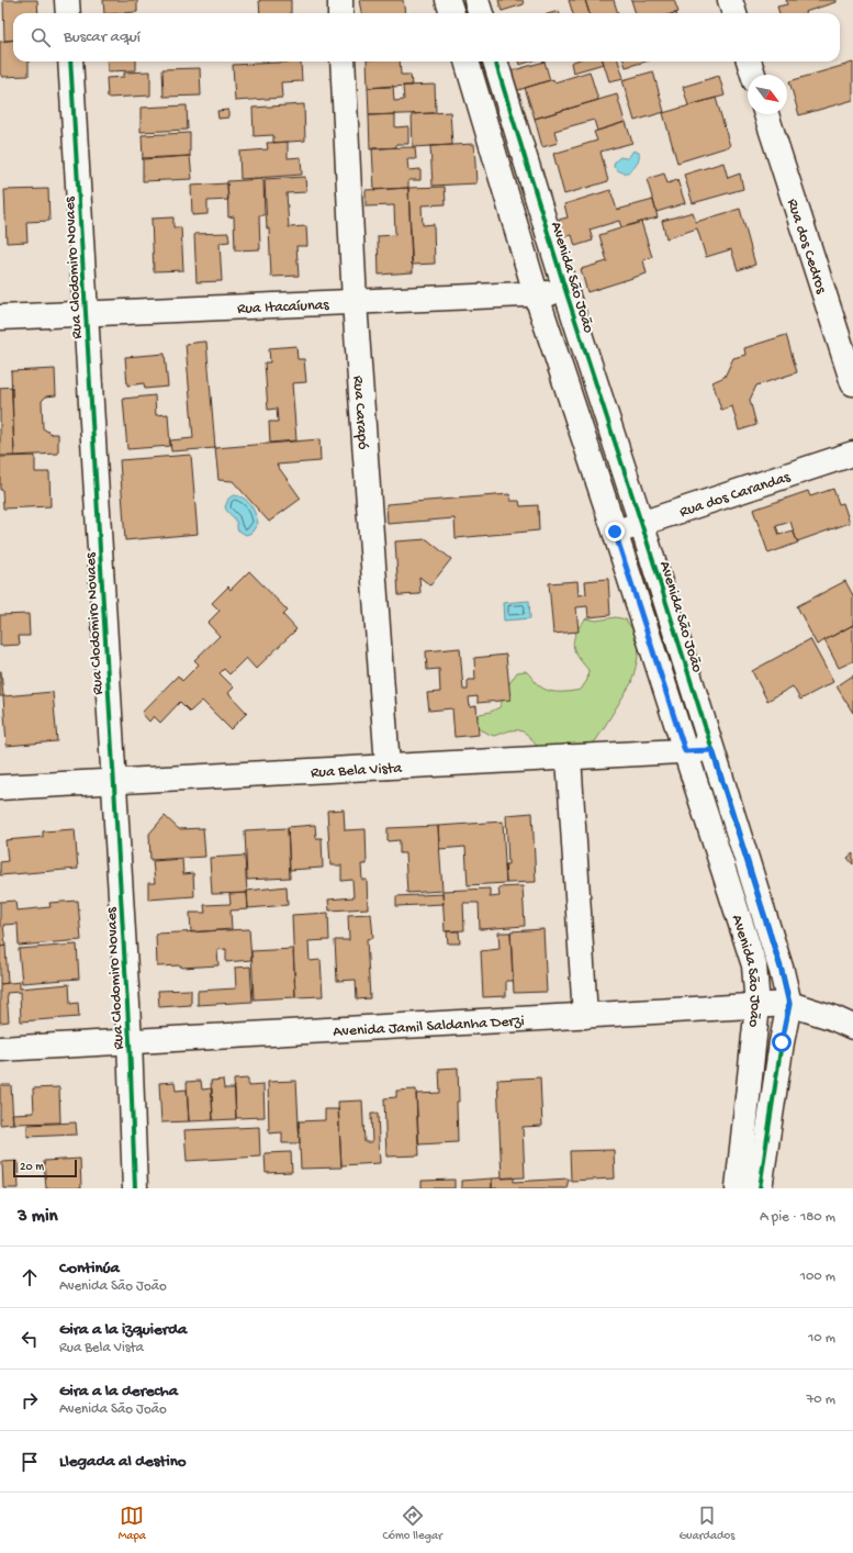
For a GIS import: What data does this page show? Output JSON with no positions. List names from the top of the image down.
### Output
{
  "streets": {
    "street": [
      "Rua dos Cedros",
      "Rua Clodomiro Novaes",
      "Avenida São João",
      "Rua Itacaíunas",
      "Rua Carapó",
      "Rua dos Carandas",
      "Rua Bela Vista",
      "Avenida Jamil Saldanha Derzi"
    ]
  },
  "crossings": [
    ["Rua Clodomiro Novaes", "Rua Itacaíunas"],
    ["Rua Clodomiro Novaes", "Rua Bela Vista"],
    ["Rua Clodomiro Novaes", "Avenida Jamil Saldanha Derzi"],
    ["Avenida São João", "Rua Itacaíunas"],
    ["Avenida São João", "Rua dos Carandas"],
    ["Avenida São João", "Rua Bela Vista"],
    ["Avenida São João", "Avenida Jamil Saldanha Derzi"],
    ["Rua Itacaíunas", "Rua Carapó"],
    ["Rua Carapó", "Rua Bela Vista"]
  ],
  "scale_bar": "20 m",
  "north": "bottom right",
  "page": {
    "search": "Buscar aquí",
    "scale": "20 m",
    "heading": ["3 min", "A pie · 180 m"],
    "list": [
      ["Continúa", "Avenida São João", "100 m"],
      ["Gira a la izquierda", "Rua Bela Vista", "10 m"],
      ["Gira a la derecha", "Avenida São João", "70 m"],
      "Llegada al destino"
    ],
    "nav": ["Mapa", "Cómo llegar", "Guardados"]
  }
}
